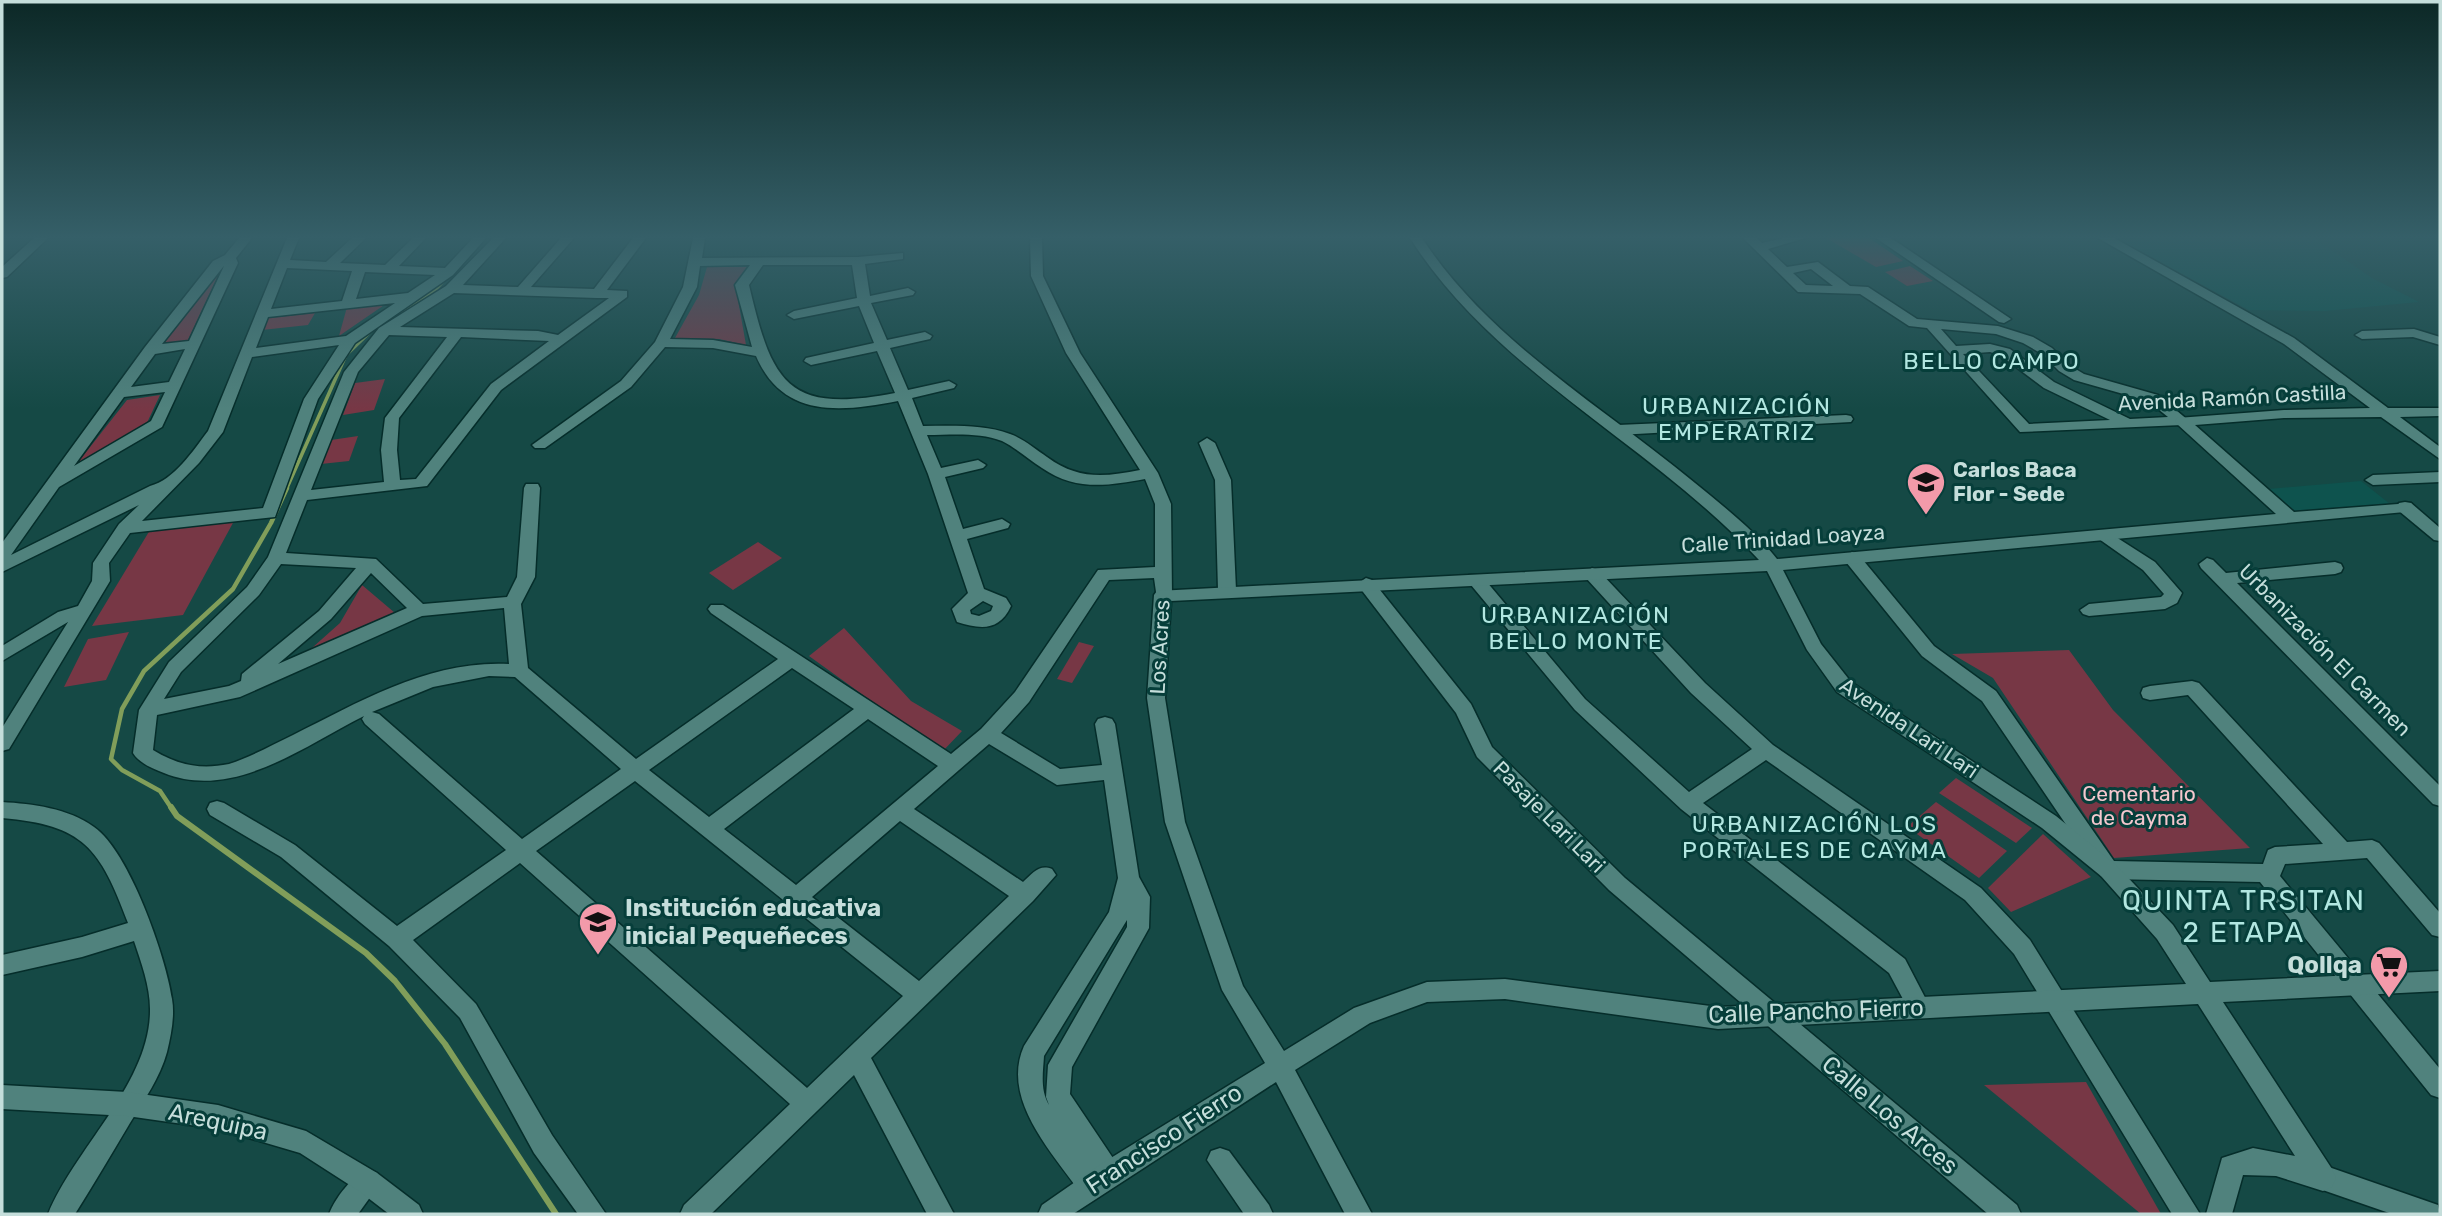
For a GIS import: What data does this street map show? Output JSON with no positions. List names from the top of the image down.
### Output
{
  "streets": {
    "street": [
      "Avenida Ramón Castilla",
      "Calle Trinidad Loayza",
      "Los Acres",
      "Urbanización El Carmen",
      "Avenida Lari Lari",
      "Pasaje Lari Lari",
      "Calle Pancho Fierro",
      "Calle Los Arces",
      "Arequipa",
      "Francisco Fierro"
    ]
  },
  "crossings": [
    ["Calle Trinidad Loayza", "Los Acres"],
    ["Calle Trinidad Loayza", "Avenida Lari Lari"],
    ["Calle Trinidad Loayza", "Pasaje Lari Lari"],
    ["Los Acres", "Calle Pancho Fierro"],
    ["Los Acres", "Francisco Fierro"],
    ["Pasaje Lari Lari", "Calle Pancho Fierro"],
    ["Pasaje Lari Lari", "Calle Los Arces"],
    ["Calle Pancho Fierro", "Calle Los Arces"],
    ["Calle Pancho Fierro", "Francisco Fierro"]
  ],
  "districts": [
    "BELLO CAMPO",
    "URBANIZACIÓN EMPERATRIZ",
    "URBANIZACIÓN BELLO MONTE",
    "URBANIZACIÓN LOS PORTALES DE CAYMA",
    "QUINTA TRSITAN 2 ETAPA"
  ],
  "parks": ["Cementario de Cayma"],
  "places": {
    "school or university": ["Carlos Baca Flor - Sede", "Institución educativa inicial Pequeñeces"],
    "supermarket": ["Qollqa"]
  }
}
